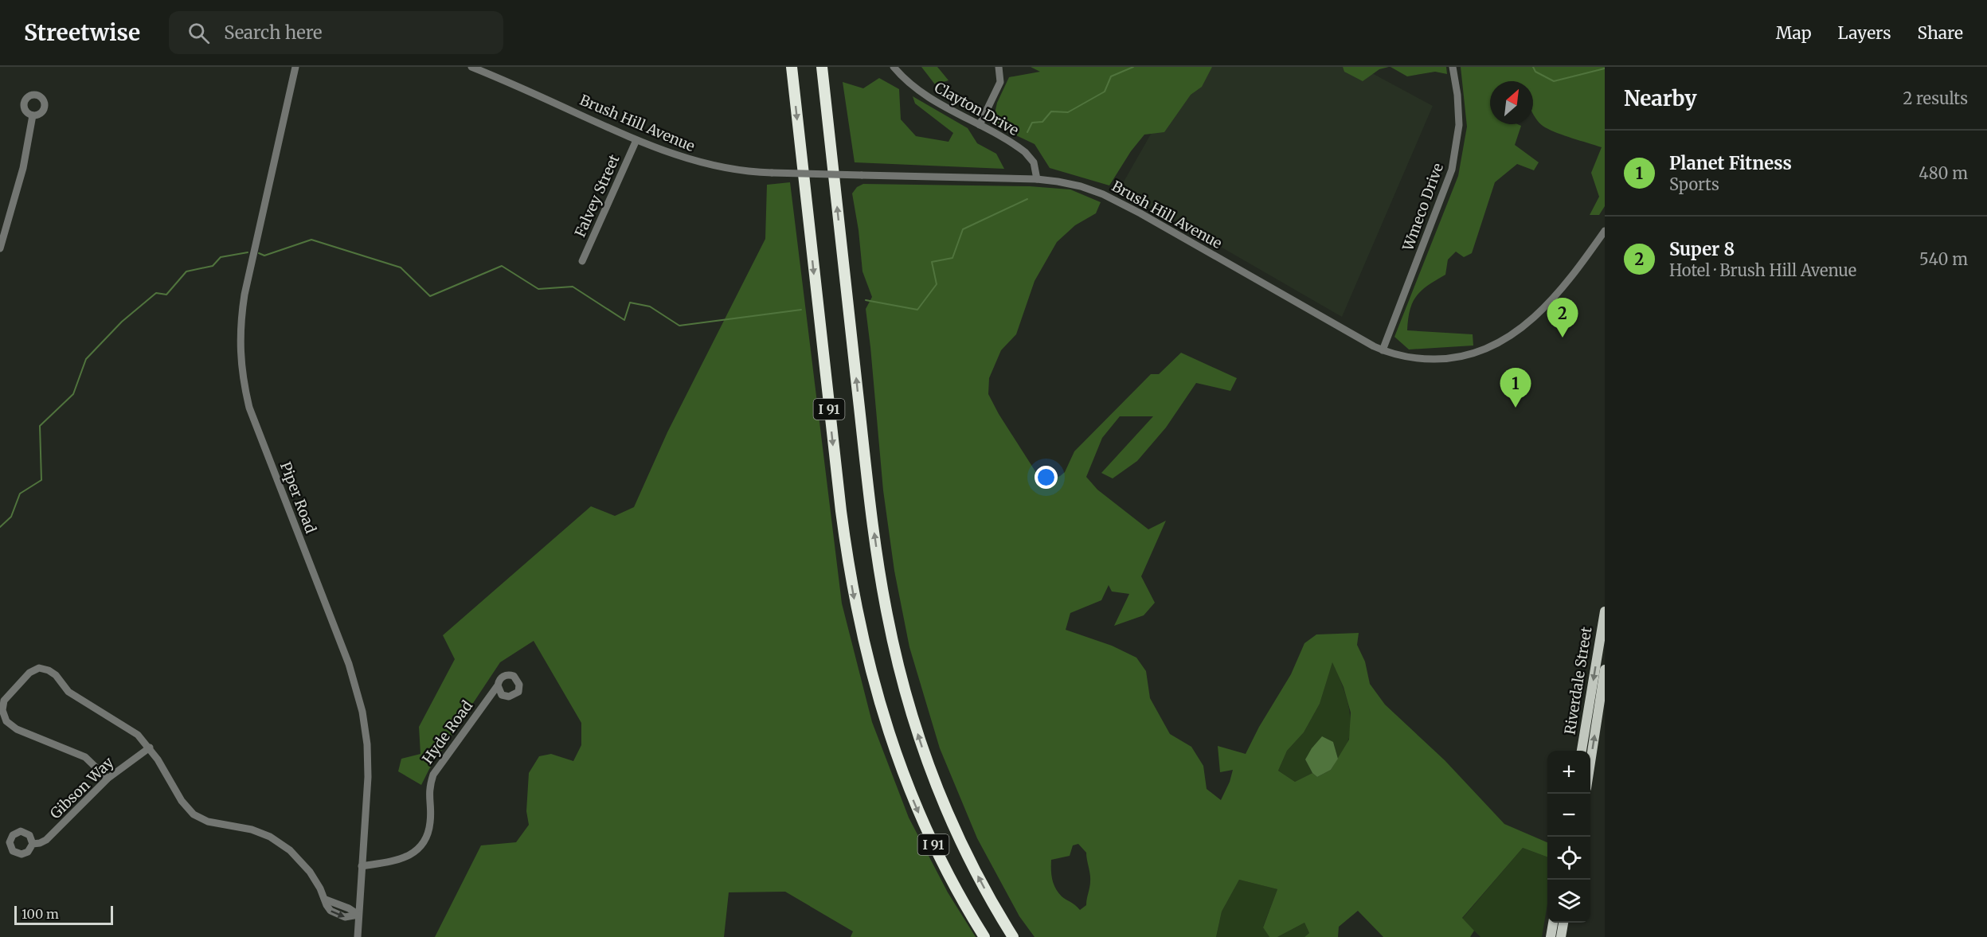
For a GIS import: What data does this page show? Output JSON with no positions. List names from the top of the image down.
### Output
{
  "streets": {
    "highway": ["I 91"],
    "main road": ["Riverdale Street"],
    "street": [
      "Clayton Drive",
      "Brush Hill Avenue",
      "Falvey Street",
      "Wmeco Drive",
      "Piper Road",
      "Hyde Road",
      "Gibson Way"
    ]
  },
  "crossings": [
    ["Clayton Drive", "Brush Hill Avenue"],
    ["Brush Hill Avenue", "Falvey Street"],
    ["Brush Hill Avenue", "Wmeco Drive"],
    ["Piper Road", "Hyde Road"]
  ],
  "scale_bar": "100 m",
  "north": "top right",
  "page": {
    "header": "Streetwise",
    "search": "Search here",
    "nav": ["Map", "Layers", "Share"],
    "heading": ["Nearby", "2 results"],
    "list": [
      {
        "mark": "1",
        "name": "Planet Fitness",
        "note": "Sports",
        "value": "480 m"
      },
      {
        "mark": "2",
        "name": "Super 8",
        "note": "Hotel · Brush Hill Avenue",
        "value": "540 m"
      }
    ],
    "pins": ["2", "1"],
    "map_buttons": ["+", "−"],
    "scale": "100 m"
  }
}
